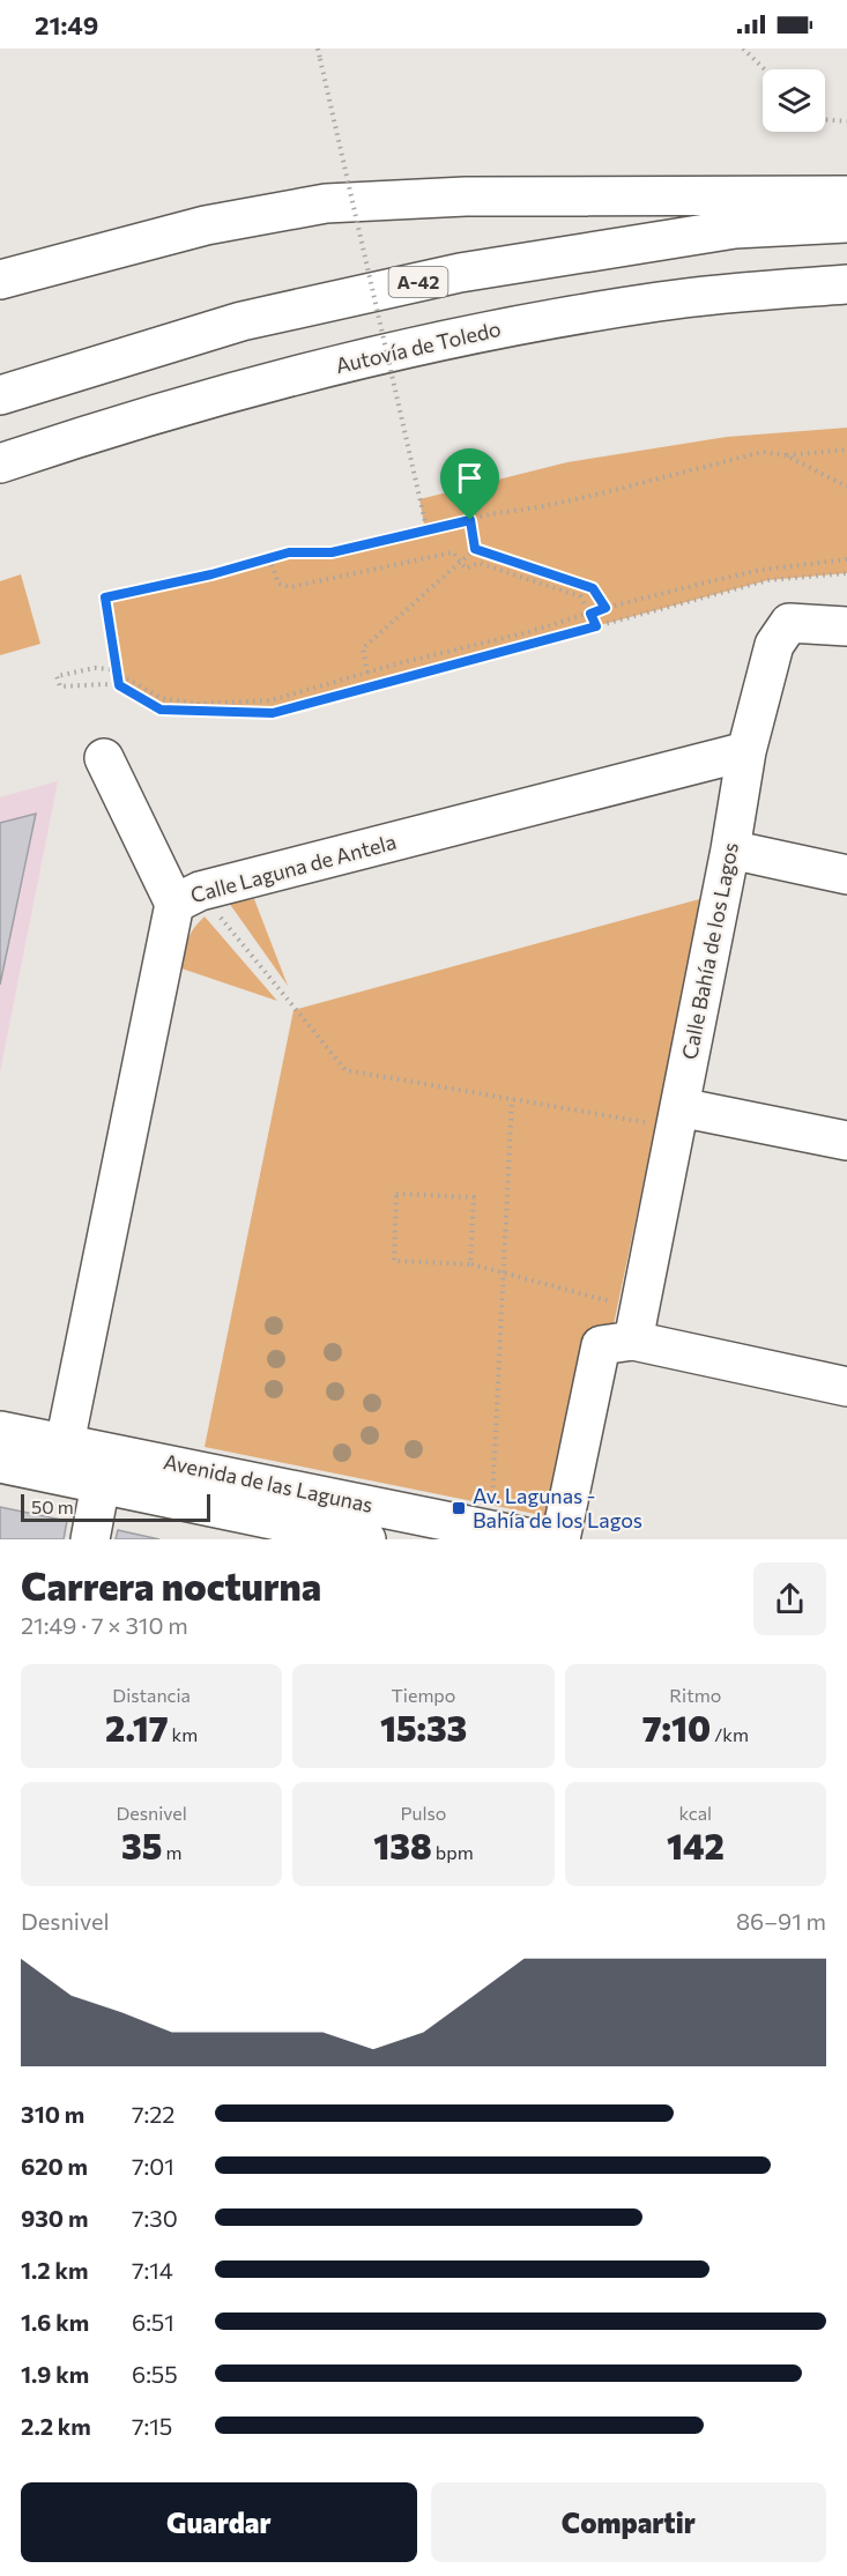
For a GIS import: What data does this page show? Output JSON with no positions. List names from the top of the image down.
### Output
{
  "streets": {
    "main road": [
      "A-42",
      "Autovía de Toledo",
      "Calle Laguna de Antela",
      "Calle Bahía de los Lagos",
      "Avenida de las Lagunas"
    ]
  },
  "crossings": [
    ["Calle Laguna de Antela", "Calle Bahía de los Lagos"],
    ["Calle Laguna de Antela", "Avenida de las Lagunas"]
  ],
  "places": {
    "transit": ["Av. Lagunas - Bahía de los Lagos"]
  },
  "scale_bar": "50 m",
  "page": {
    "status": "21:49",
    "scale": "50 m",
    "heading": ["Carrera nocturna", "21:49 · 7 × 310 m"],
    "stats": [
      ["Distancia", "2.17 km"],
      ["Tiempo", "15:33"],
      ["Ritmo", "7:10 /km"],
      ["Desnivel", "35 m"],
      ["Pulso", "138 bpm"],
      ["kcal", "142"]
    ],
    "chart": ["Desnivel", "86–91 m"],
    "list": [
      {
        "name": "310 m",
        "note": "7:22"
      },
      {
        "name": "620 m",
        "note": "7:01"
      },
      {
        "name": "930 m",
        "note": "7:30"
      },
      {
        "name": "1.2 km",
        "note": "7:14"
      },
      {
        "name": "1.6 km",
        "note": "6:51"
      },
      {
        "name": "1.9 km",
        "note": "6:55"
      },
      {
        "name": "2.2 km",
        "note": "7:15"
      }
    ],
    "buttons": ["Guardar", "Compartir"]
  }
}
